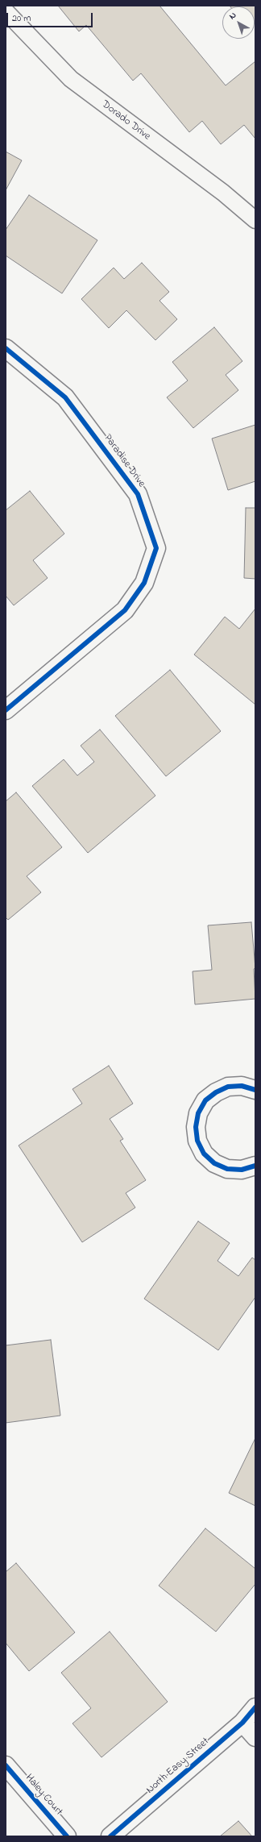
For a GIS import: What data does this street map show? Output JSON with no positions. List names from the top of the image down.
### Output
{
  "streets": {
    "street": ["Paradise Drive", "North Easy Street", "Haley Court"],
    "lane": ["Dorado Drive"]
  },
  "scale_bar": "20 m",
  "north": "top left"
}
